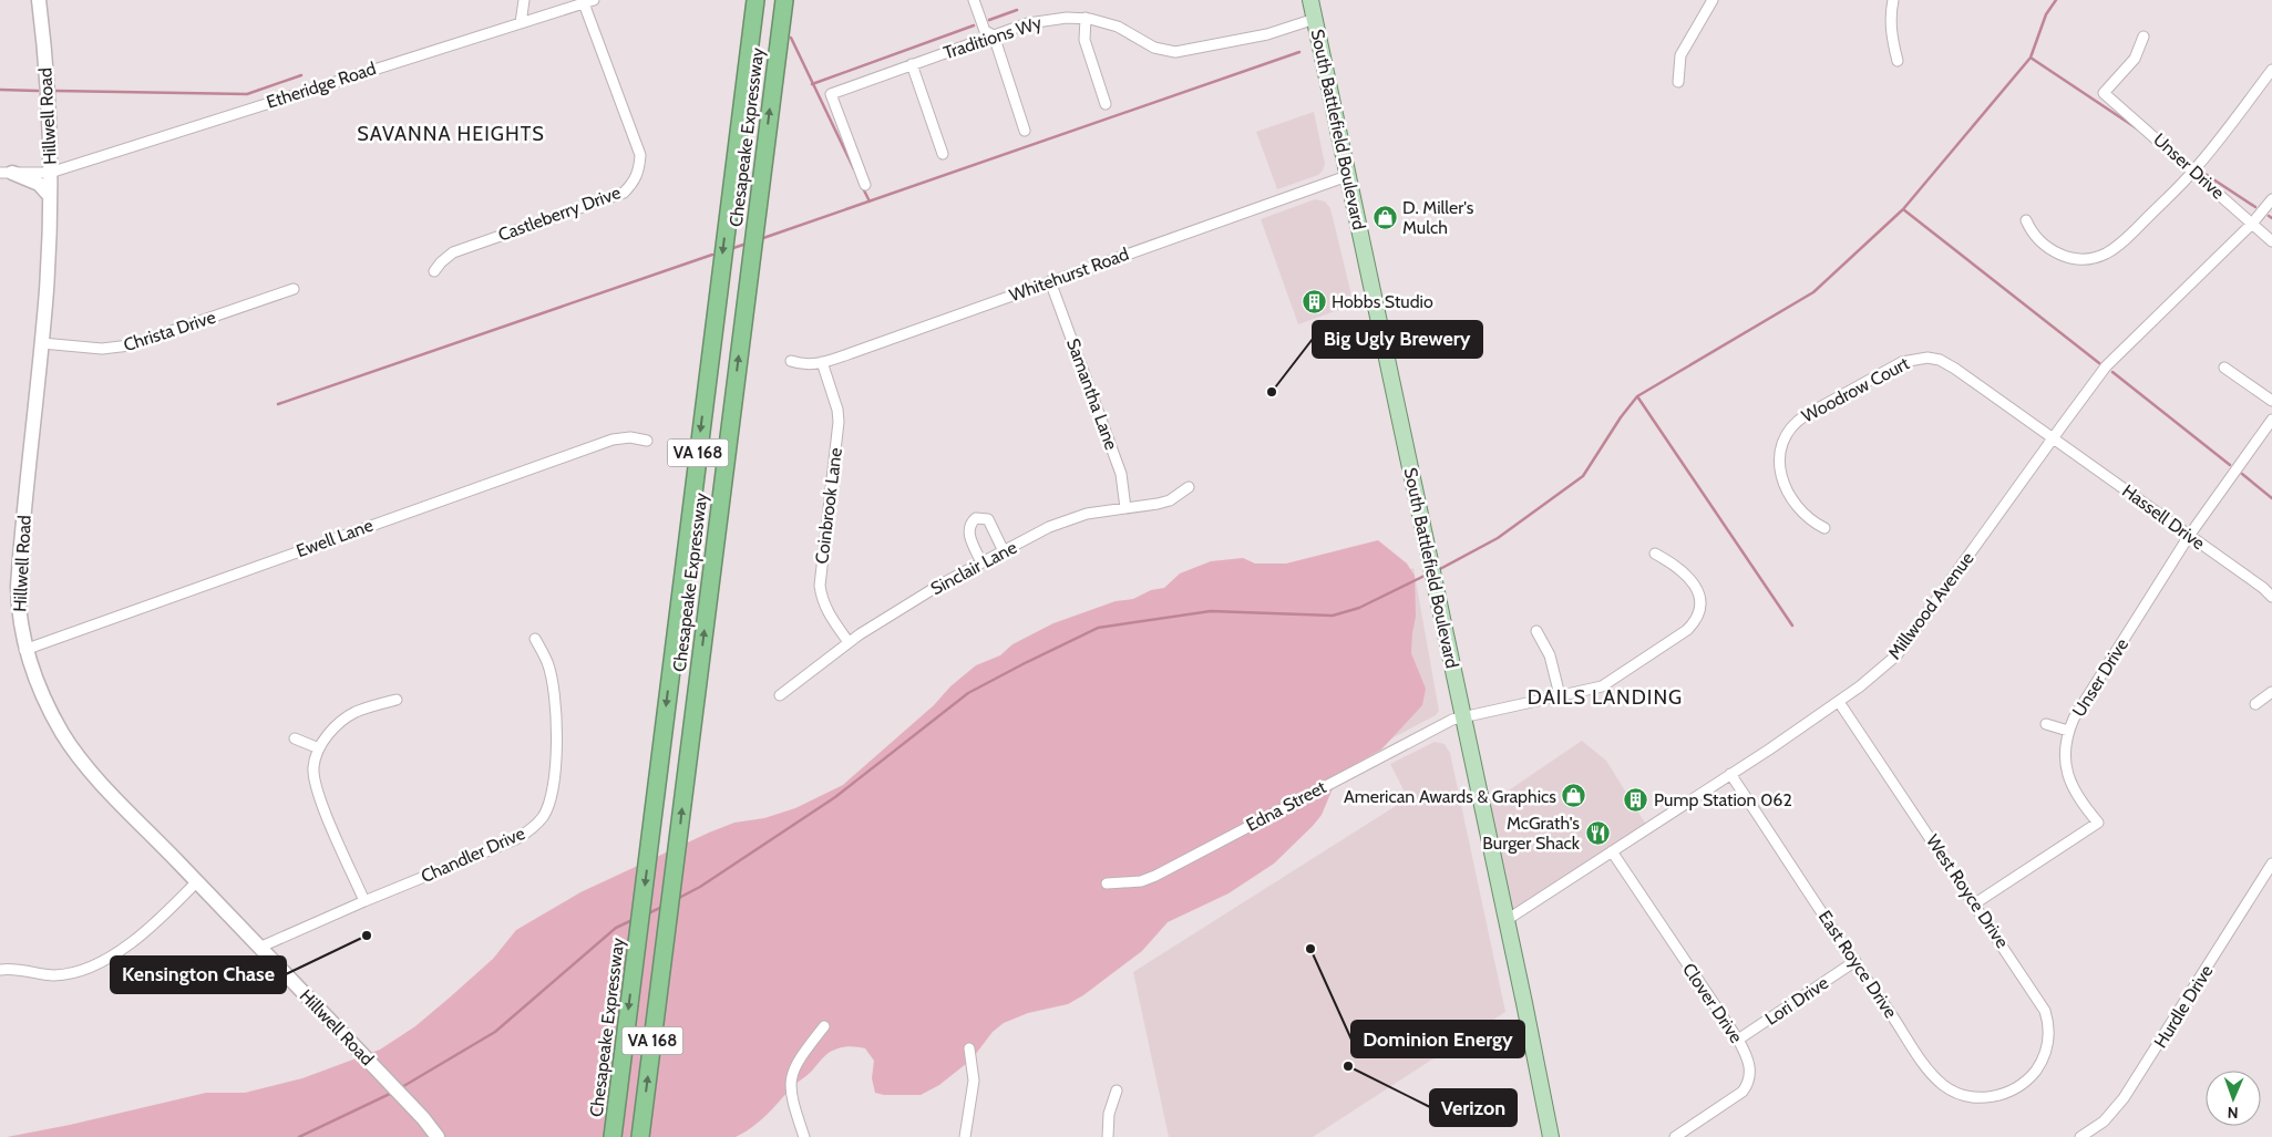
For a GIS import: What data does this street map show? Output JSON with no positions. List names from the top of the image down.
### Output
{
  "streets": {
    "highway": ["Chesapeake Expressway", "VA 168"],
    "main road": ["South Battlefield Boulevard"],
    "street": [
      "Traditions Wy",
      "Etheridge Road",
      "Hillwell Road",
      "Unser Drive",
      "Castleberry Drive",
      "Whitehurst Road",
      "Christa Drive",
      "Woodrow Court",
      "Samantha Lane",
      "Coinbrook Lane",
      "Hassell Drive",
      "Ewell Lane",
      "Sinclair Lane",
      "Millwood Avenue",
      "Edna Street",
      "Chandler Drive",
      "West Royce Drive",
      "East Royce Drive",
      "Lori Drive",
      "Clover Drive",
      "Hurdle Drive"
    ]
  },
  "crossings": [
    ["Traditions Wy", "South Battlefield Boulevard"],
    ["Etheridge Road", "Hillwell Road"],
    ["Etheridge Road", "Castleberry Drive"],
    ["Hillwell Road", "Christa Drive"],
    ["Hillwell Road", "Ewell Lane"],
    ["Hillwell Road", "Chandler Drive"],
    ["South Battlefield Boulevard", "Whitehurst Road"],
    ["South Battlefield Boulevard", "Millwood Avenue"],
    ["South Battlefield Boulevard", "Edna Street"],
    ["Unser Drive", "Hassell Drive"],
    ["Unser Drive", "Millwood Avenue"],
    ["Unser Drive", "West Royce Drive"],
    ["Whitehurst Road", "Samantha Lane"],
    ["Whitehurst Road", "Coinbrook Lane"],
    ["Woodrow Court", "Hassell Drive"],
    ["Woodrow Court", "Millwood Avenue"],
    ["Samantha Lane", "Sinclair Lane"],
    ["Coinbrook Lane", "Sinclair Lane"],
    ["Hassell Drive", "Millwood Avenue"],
    ["Millwood Avenue", "West Royce Drive"],
    ["Millwood Avenue", "East Royce Drive"],
    ["Millwood Avenue", "Clover Drive"],
    ["West Royce Drive", "East Royce Drive"],
    ["East Royce Drive", "Lori Drive"],
    ["Lori Drive", "Clover Drive"]
  ],
  "districts": ["SAVANNA HEIGHTS", "DAILS LANDING"],
  "places": {
    "shop": ["D. Miller's Mulch", "American Awards & Graphics"],
    "building": ["Hobbs Studio", "Pump Station 062"],
    "other": [
      "Big Ugly Brewery",
      "Kensington Chase",
      "Dominion Energy",
      "Verizon"
    ],
    "restaurant": ["McGrath's Burger Shack"]
  },
  "north": "bottom"
}
